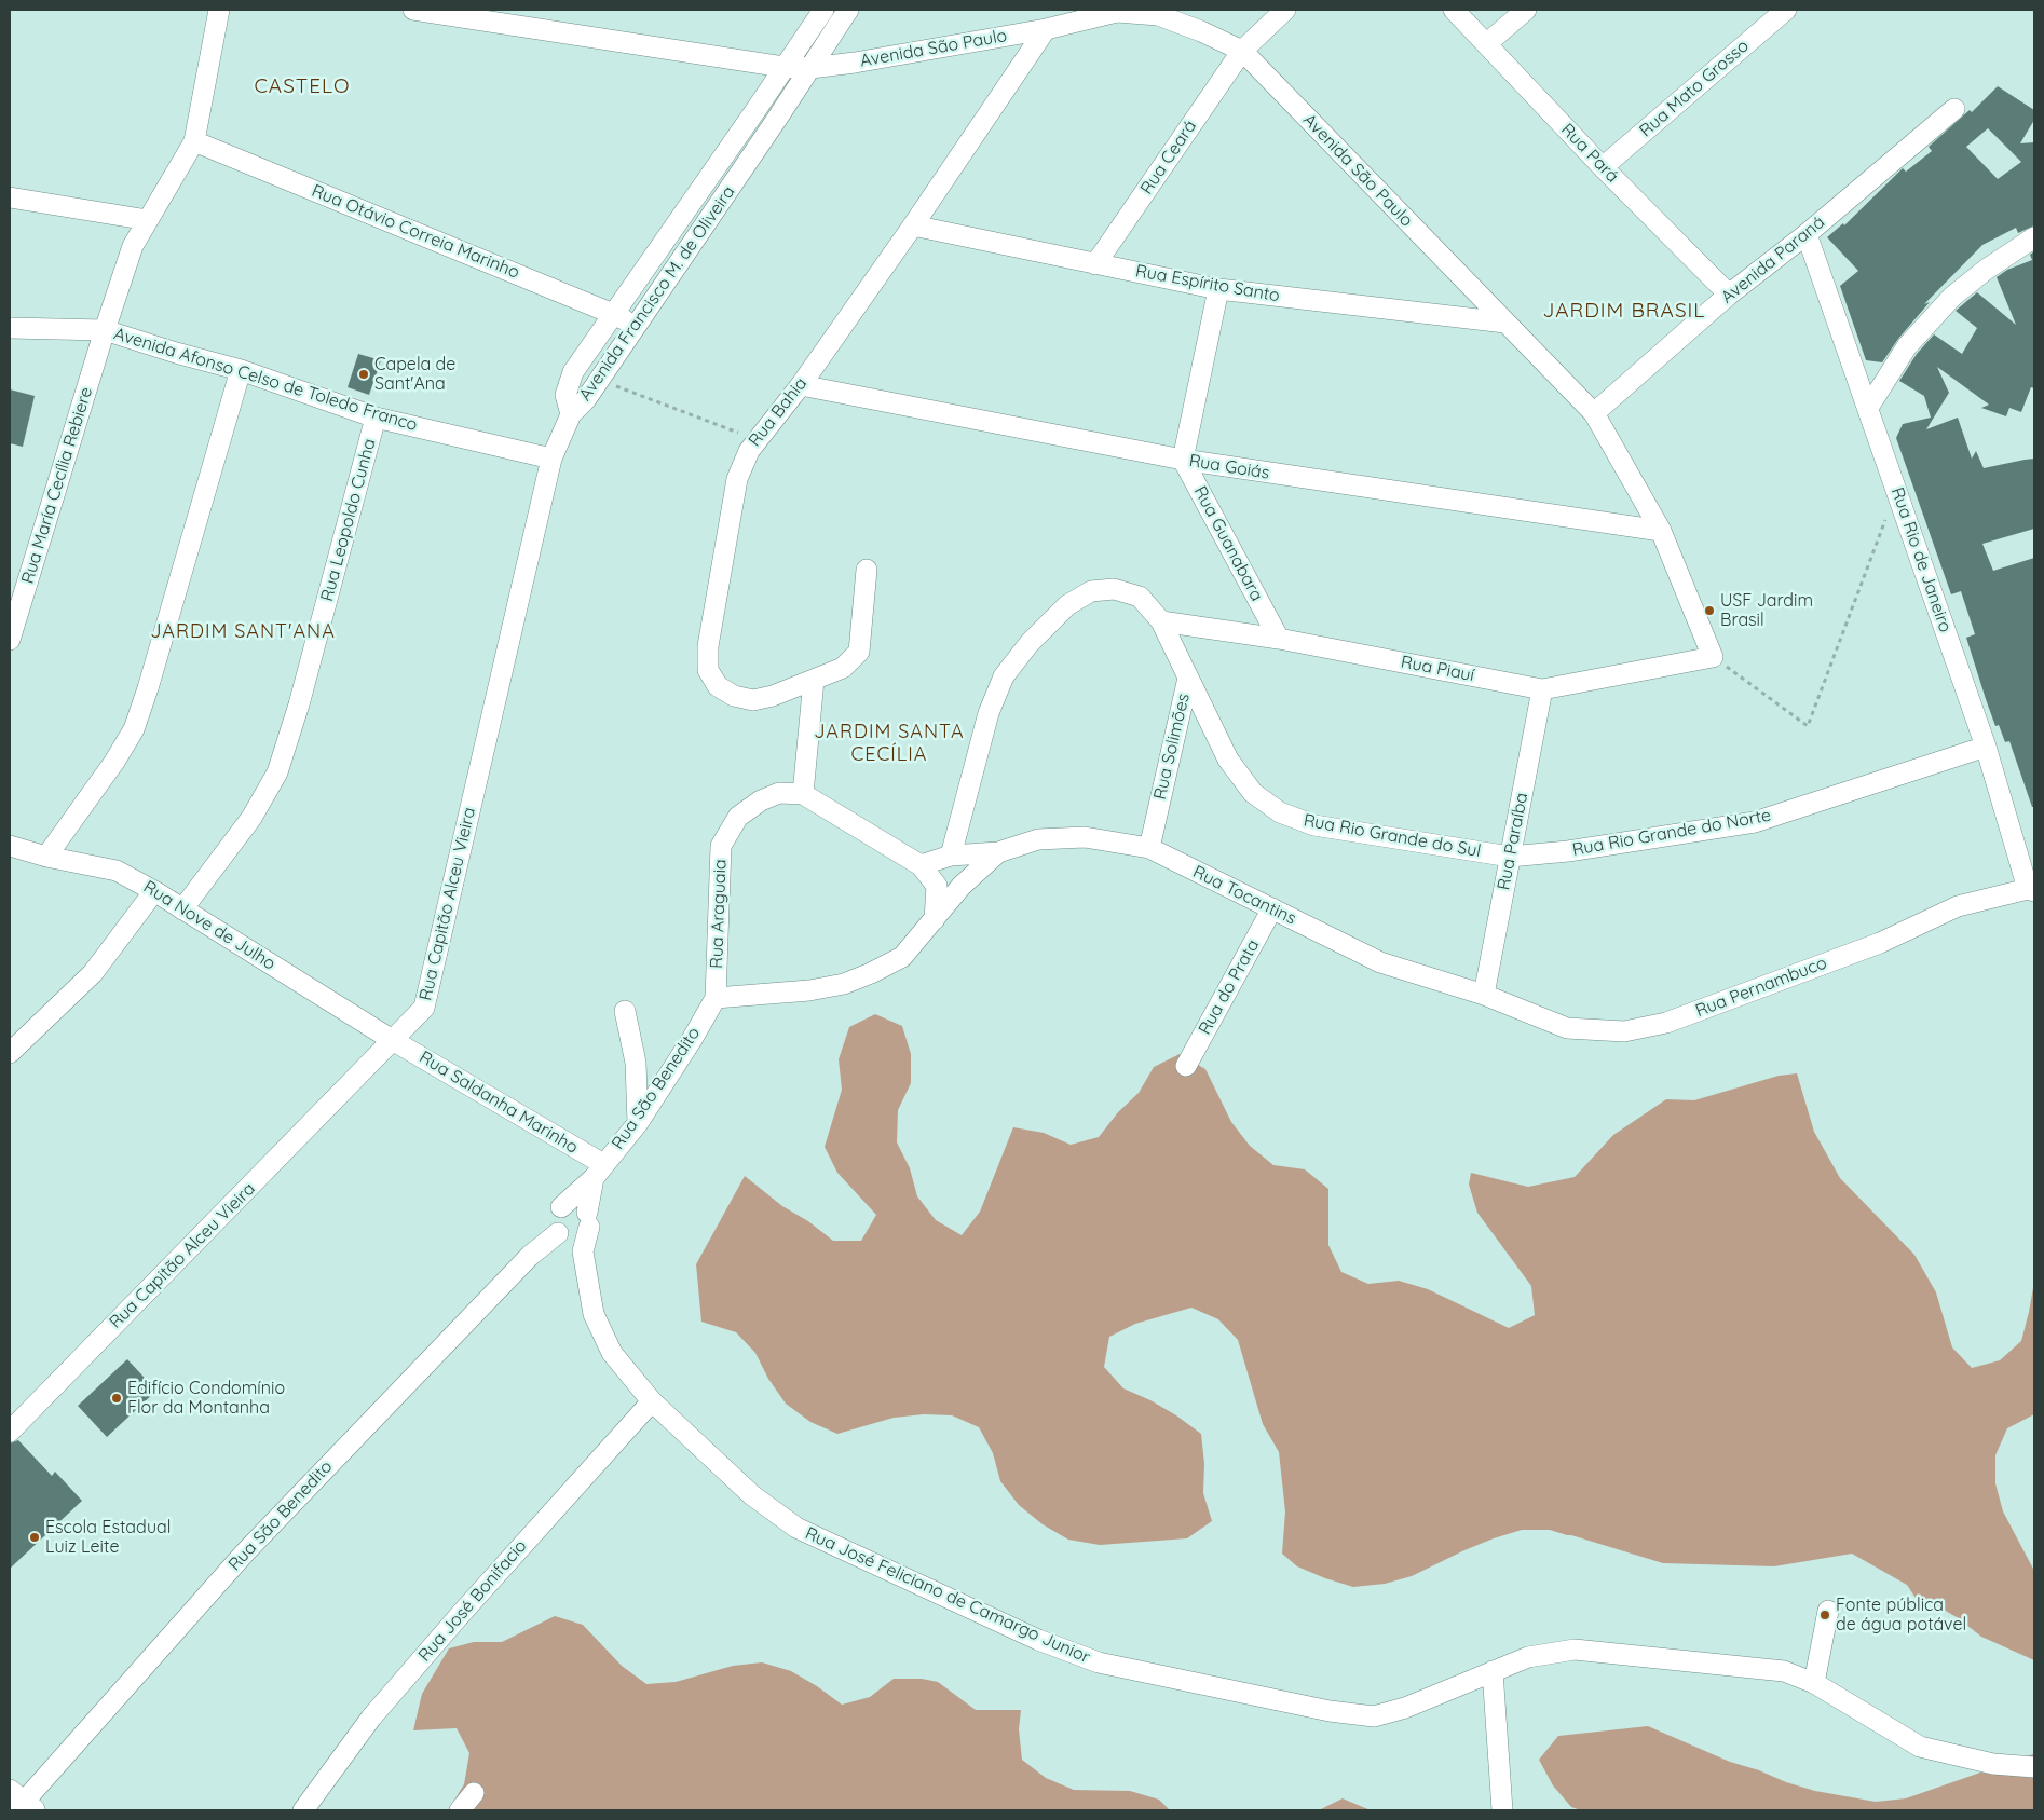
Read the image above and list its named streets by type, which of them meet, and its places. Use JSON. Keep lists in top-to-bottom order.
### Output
{
  "streets": {
    "street": [
      "Avenida São Paulo",
      "Rua Mato Grosso",
      "Rua Pará",
      "Rua Ceará",
      "Rua Otávio Correia Marinho",
      "Avenida Paraná",
      "Rua Espírito Santo",
      "Avenida Francisco M. de Oliveira",
      "Avenida Afonso Celso de Toledo Franco",
      "Rua Bahia",
      "Rua Goiás",
      "Rua María Cecília Rebiere",
      "Rua Leopoldo Cunha",
      "Rua Guanabara",
      "Rua Rio de Janeiro",
      "Rua Piauí",
      "Rua Solimões",
      "Rua Rio Grande do Norte",
      "Rua Rio Grande do Sul",
      "Rua Paraíba",
      "Rua Tocantins",
      "Rua Capitão Alceu Vieira",
      "Rua Araguaia",
      "Rua Nove de Julho",
      "Rua do Prata",
      "Rua Pernambuco",
      "Rua São Benedito",
      "Rua Saldanha Marinho",
      "Rua José Feliciano de Camargo Junior",
      "Rua José Bonifacio"
    ]
  },
  "crossings": [
    ["Avenida São Paulo", "Rua Ceará"],
    ["Avenida São Paulo", "Avenida Paraná"],
    ["Avenida São Paulo", "Rua Espírito Santo"],
    ["Avenida São Paulo", "Avenida Francisco M. de Oliveira"],
    ["Avenida São Paulo", "Rua Bahia"],
    ["Avenida São Paulo", "Rua Goiás"],
    ["Avenida São Paulo", "Rua Piauí"],
    ["Rua Mato Grosso", "Rua Pará"],
    ["Rua Pará", "Avenida Paraná"],
    ["Rua Ceará", "Rua Espírito Santo"],
    ["Rua Otávio Correia Marinho", "Avenida Francisco M. de Oliveira"],
    ["Rua Otávio Correia Marinho", "Rua María Cecília Rebiere"],
    ["Avenida Paraná", "Rua Rio de Janeiro"],
    ["Rua Espírito Santo", "Rua Bahia"],
    ["Avenida Francisco M. de Oliveira", "Rua Capitão Alceu Vieira"],
    ["Avenida Afonso Celso de Toledo Franco", "Rua María Cecília Rebiere"],
    ["Avenida Afonso Celso de Toledo Franco", "Rua Leopoldo Cunha"],
    ["Avenida Afonso Celso de Toledo Franco", "Rua Capitão Alceu Vieira"],
    ["Rua Bahia", "Rua Goiás"],
    ["Rua Goiás", "Rua Guanabara"],
    ["Rua Leopoldo Cunha", "Rua Nove de Julho"],
    ["Rua Guanabara", "Rua Piauí"],
    ["Rua Rio de Janeiro", "Rua Rio Grande do Norte"],
    ["Rua Rio de Janeiro", "Rua Pernambuco"],
    ["Rua Piauí", "Rua Solimões"],
    ["Rua Piauí", "Rua Paraíba"],
    ["Rua Solimões", "Rua Rio Grande do Sul"],
    ["Rua Solimões", "Rua Tocantins"],
    ["Rua Rio Grande do Norte", "Rua Rio Grande do Sul"],
    ["Rua Rio Grande do Norte", "Rua Paraíba"],
    ["Rua Rio Grande do Sul", "Rua Paraíba"],
    ["Rua Paraíba", "Rua Tocantins"],
    ["Rua Paraíba", "Rua Pernambuco"],
    ["Rua Tocantins", "Rua Araguaia"],
    ["Rua Tocantins", "Rua do Prata"],
    ["Rua Tocantins", "Rua Pernambuco"],
    ["Rua Tocantins", "Rua São Benedito"],
    ["Rua Capitão Alceu Vieira", "Rua Nove de Julho"],
    ["Rua Capitão Alceu Vieira", "Rua Saldanha Marinho"],
    ["Rua Araguaia", "Rua São Benedito"],
    ["Rua Nove de Julho", "Rua Saldanha Marinho"],
    ["Rua São Benedito", "Rua Saldanha Marinho"],
    ["Rua São Benedito", "Rua José Feliciano de Camargo Junior"],
    ["Rua José Feliciano de Camargo Junior", "Rua José Bonifacio"]
  ],
  "districts": [
    "CASTELO",
    "JARDIM BRASIL",
    "JARDIM SANT'ANA",
    "JARDIM SANTA CECÍLIA"
  ],
  "places": [
    "Capela de Sant'Ana",
    "USF Jardim Brasil",
    "Edifício Condomínio Flor da Montanha",
    "Escola Estadual Luiz Leite",
    "Fonte pública de água potável"
  ]
}
